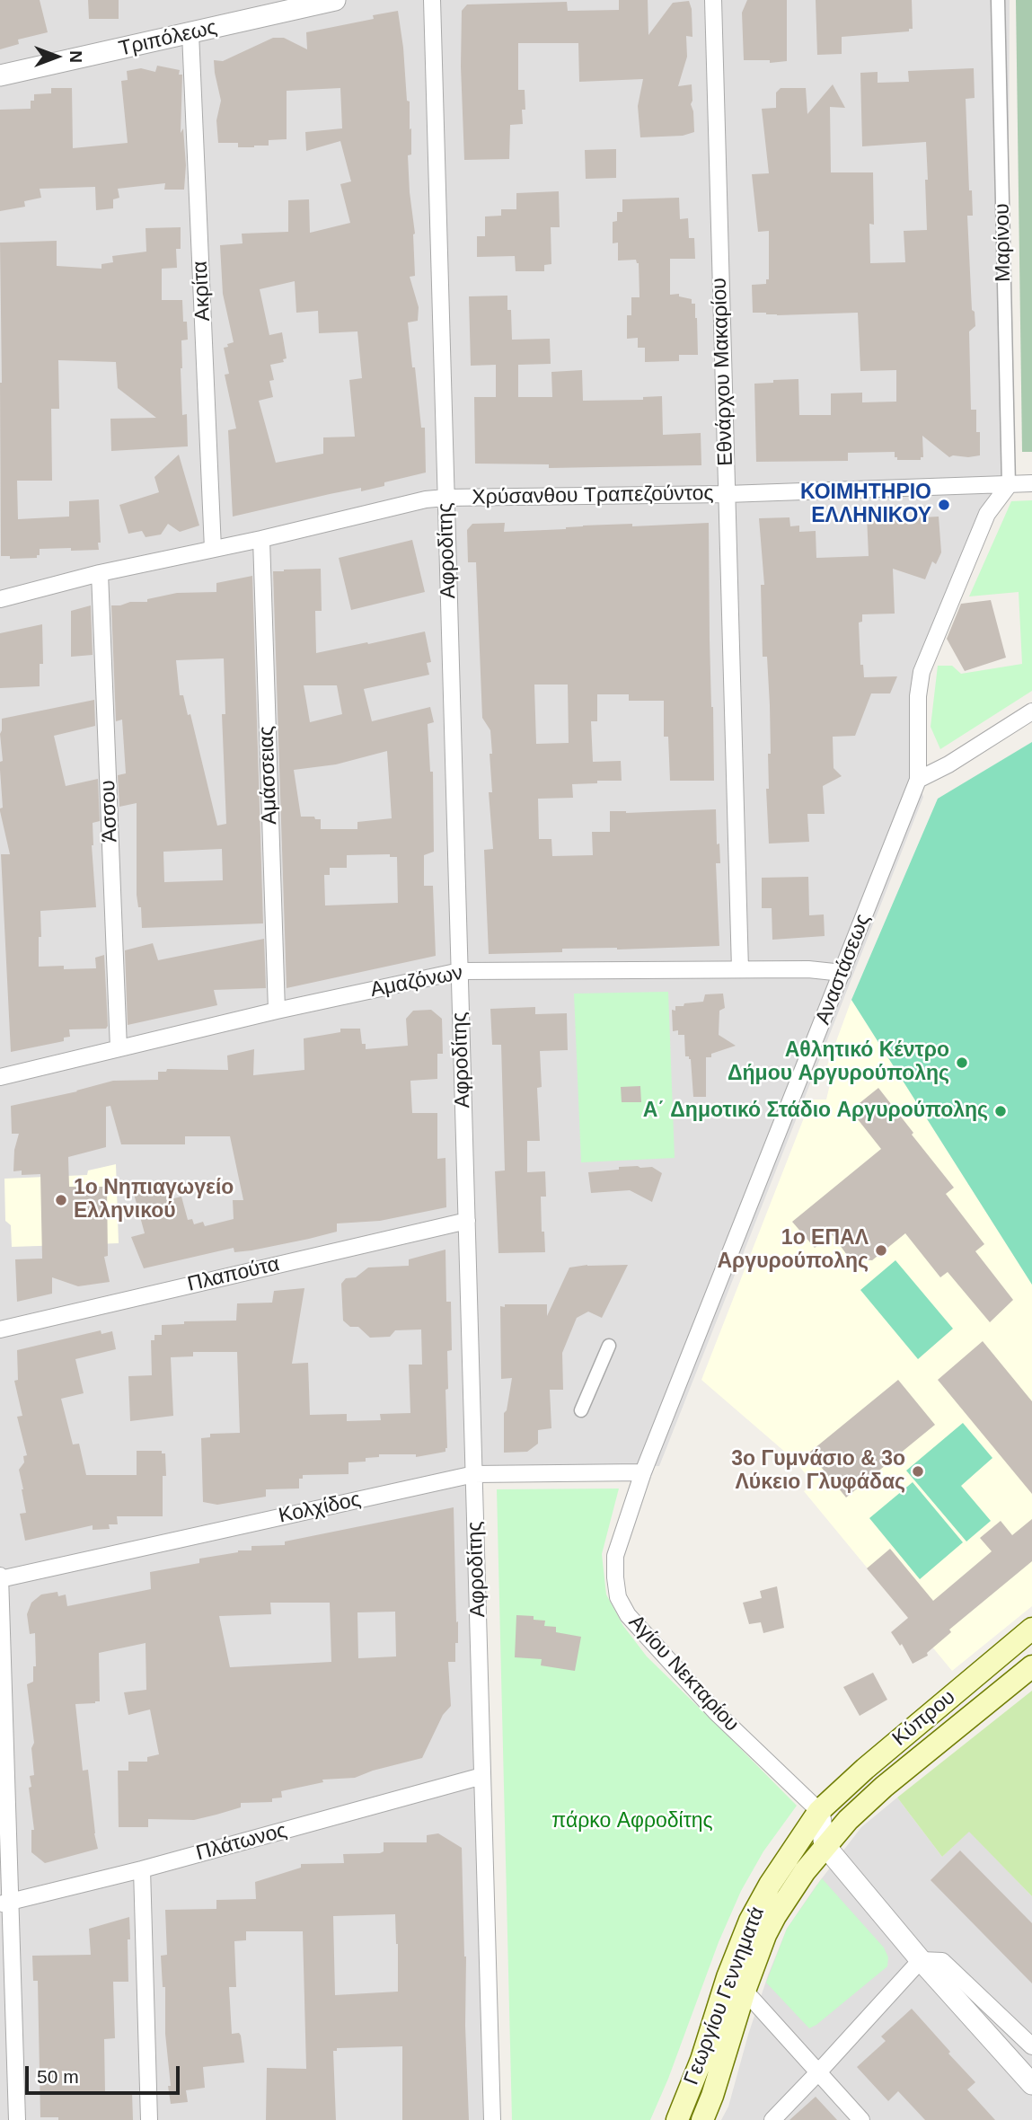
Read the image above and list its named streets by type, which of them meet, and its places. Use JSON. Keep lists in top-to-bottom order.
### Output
{
  "streets": {
    "main road": ["Κύπρου", "Γεωργίου Γεννηματά"],
    "street": [
      "Τριπόλεως",
      "Μαρίνου",
      "Ακρίτα",
      "Εθνάρχου Μακαρίου",
      "Χρύσανθου Τραπεζούντος",
      "Αφροδίτης",
      "Αμάσσειας",
      "Άσσου",
      "Αναστάσεως",
      "Αμαζόνων",
      "Πλαπούτα",
      "Κολχίδος",
      "Αγίου Νεκταρίου",
      "Πλάτωνος"
    ]
  },
  "crossings": [
    ["Τριπόλεως", "Ακρίτα"],
    ["Μαρίνου", "Χρύσανθου Τραπεζούντος"],
    ["Μαρίνου", "Αναστάσεως"],
    ["Ακρίτα", "Χρύσανθου Τραπεζούντος"],
    ["Εθνάρχου Μακαρίου", "Χρύσανθου Τραπεζούντος"],
    ["Εθνάρχου Μακαρίου", "Αμαζόνων"],
    ["Χρύσανθου Τραπεζούντος", "Αφροδίτης"],
    ["Χρύσανθου Τραπεζούντος", "Αμάσσειας"],
    ["Χρύσανθου Τραπεζούντος", "Άσσου"],
    ["Χρύσανθου Τραπεζούντος", "Αναστάσεως"],
    ["Αφροδίτης", "Αμαζόνων"],
    ["Αφροδίτης", "Πλαπούτα"],
    ["Αφροδίτης", "Κολχίδος"],
    ["Αφροδίτης", "Πλάτωνος"],
    ["Αμάσσειας", "Αμαζόνων"],
    ["Άσσου", "Αμαζόνων"],
    ["Αναστάσεως", "Αμαζόνων"],
    ["Αναστάσεως", "Κολχίδος"],
    ["Αναστάσεως", "Αγίου Νεκταρίου"],
    ["Κολχίδος", "Αγίου Νεκταρίου"],
    ["Αγίου Νεκταρίου", "Κύπρου"],
    ["Αγίου Νεκταρίου", "Γεωργίου Γεννηματά"],
    ["Κύπρου", "Γεωργίου Γεννηματά"]
  ],
  "parks": ["πάρκο Αφροδίτης"],
  "places": [
    "ΚΟΙΜΗΤΗΡΙΟ ΕΛΛΗΝΙΚΟΥ",
    "Αθλητικό Κέντρο Δήμου Αργυρούπολης",
    "Α΄ Δημοτικό Στάδιο Αργυρούπολης",
    "1ο Νηπιαγωγείο Ελληνικού",
    "1o ΕΠΑΛ Αργυρούπολης",
    "3ο Γυμνάσιο & 3ο Λύκειο Γλυφάδας"
  ],
  "scale_bar": "50 m",
  "north": "right"
}
